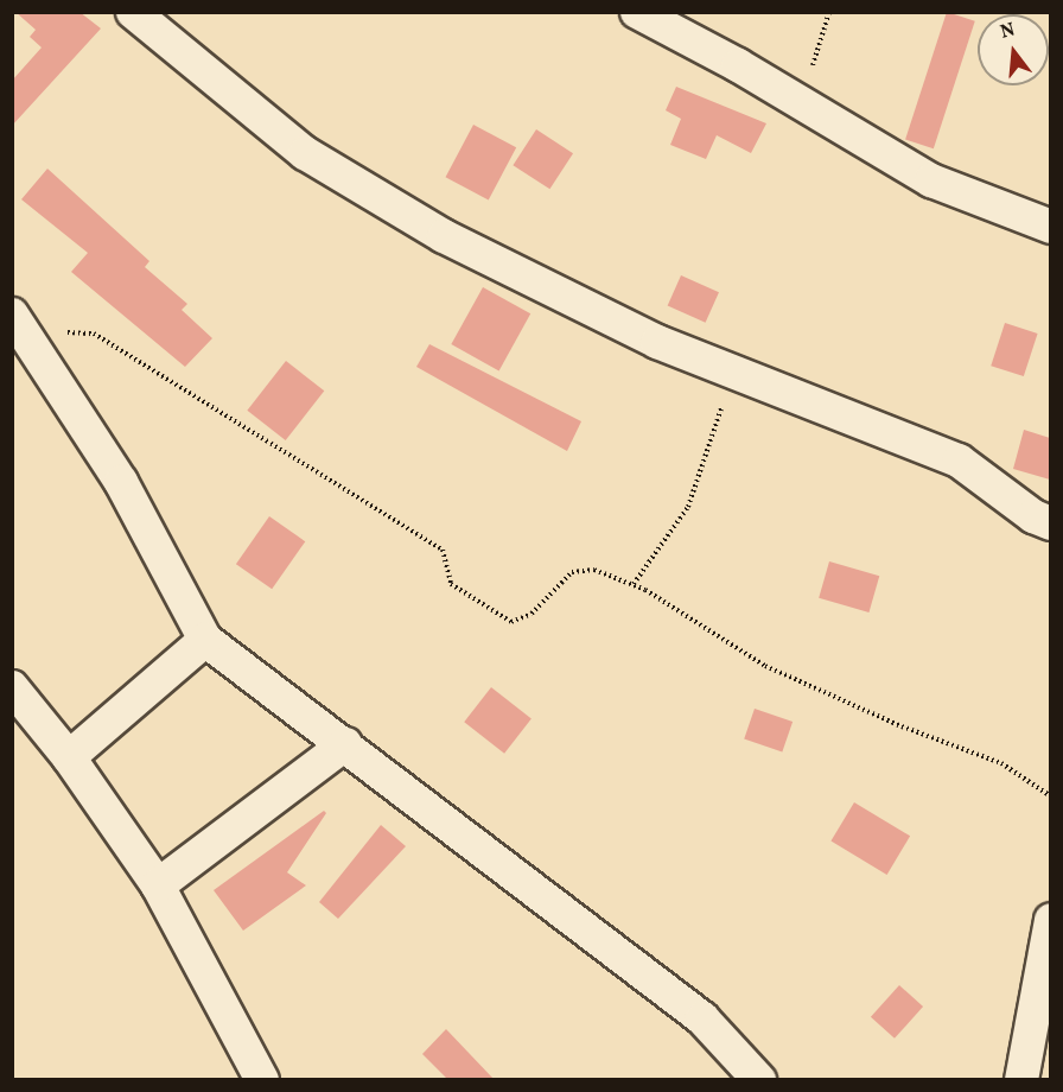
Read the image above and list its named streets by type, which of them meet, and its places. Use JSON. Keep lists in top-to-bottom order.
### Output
{
  "north": "top"
}
